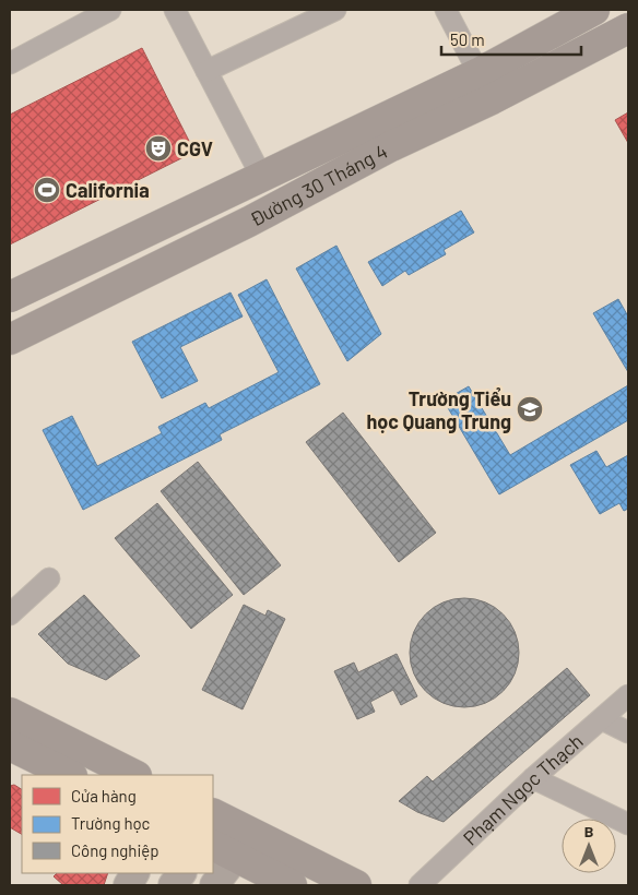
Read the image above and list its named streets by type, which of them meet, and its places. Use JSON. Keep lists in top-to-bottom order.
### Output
{
  "streets": {
    "main road": ["Đường 30 Tháng 4"],
    "street": ["Phạm Ngọc Thạch"]
  },
  "places": {
    "theatre": ["CGV"],
    "sports": ["California"],
    "school or university": ["Trường Tiểu học Quang Trung"]
  },
  "legend": ["Cửa hàng", "Trường học", "Công nghiệp"],
  "scale_bar": "50 m",
  "north": "top"
}
